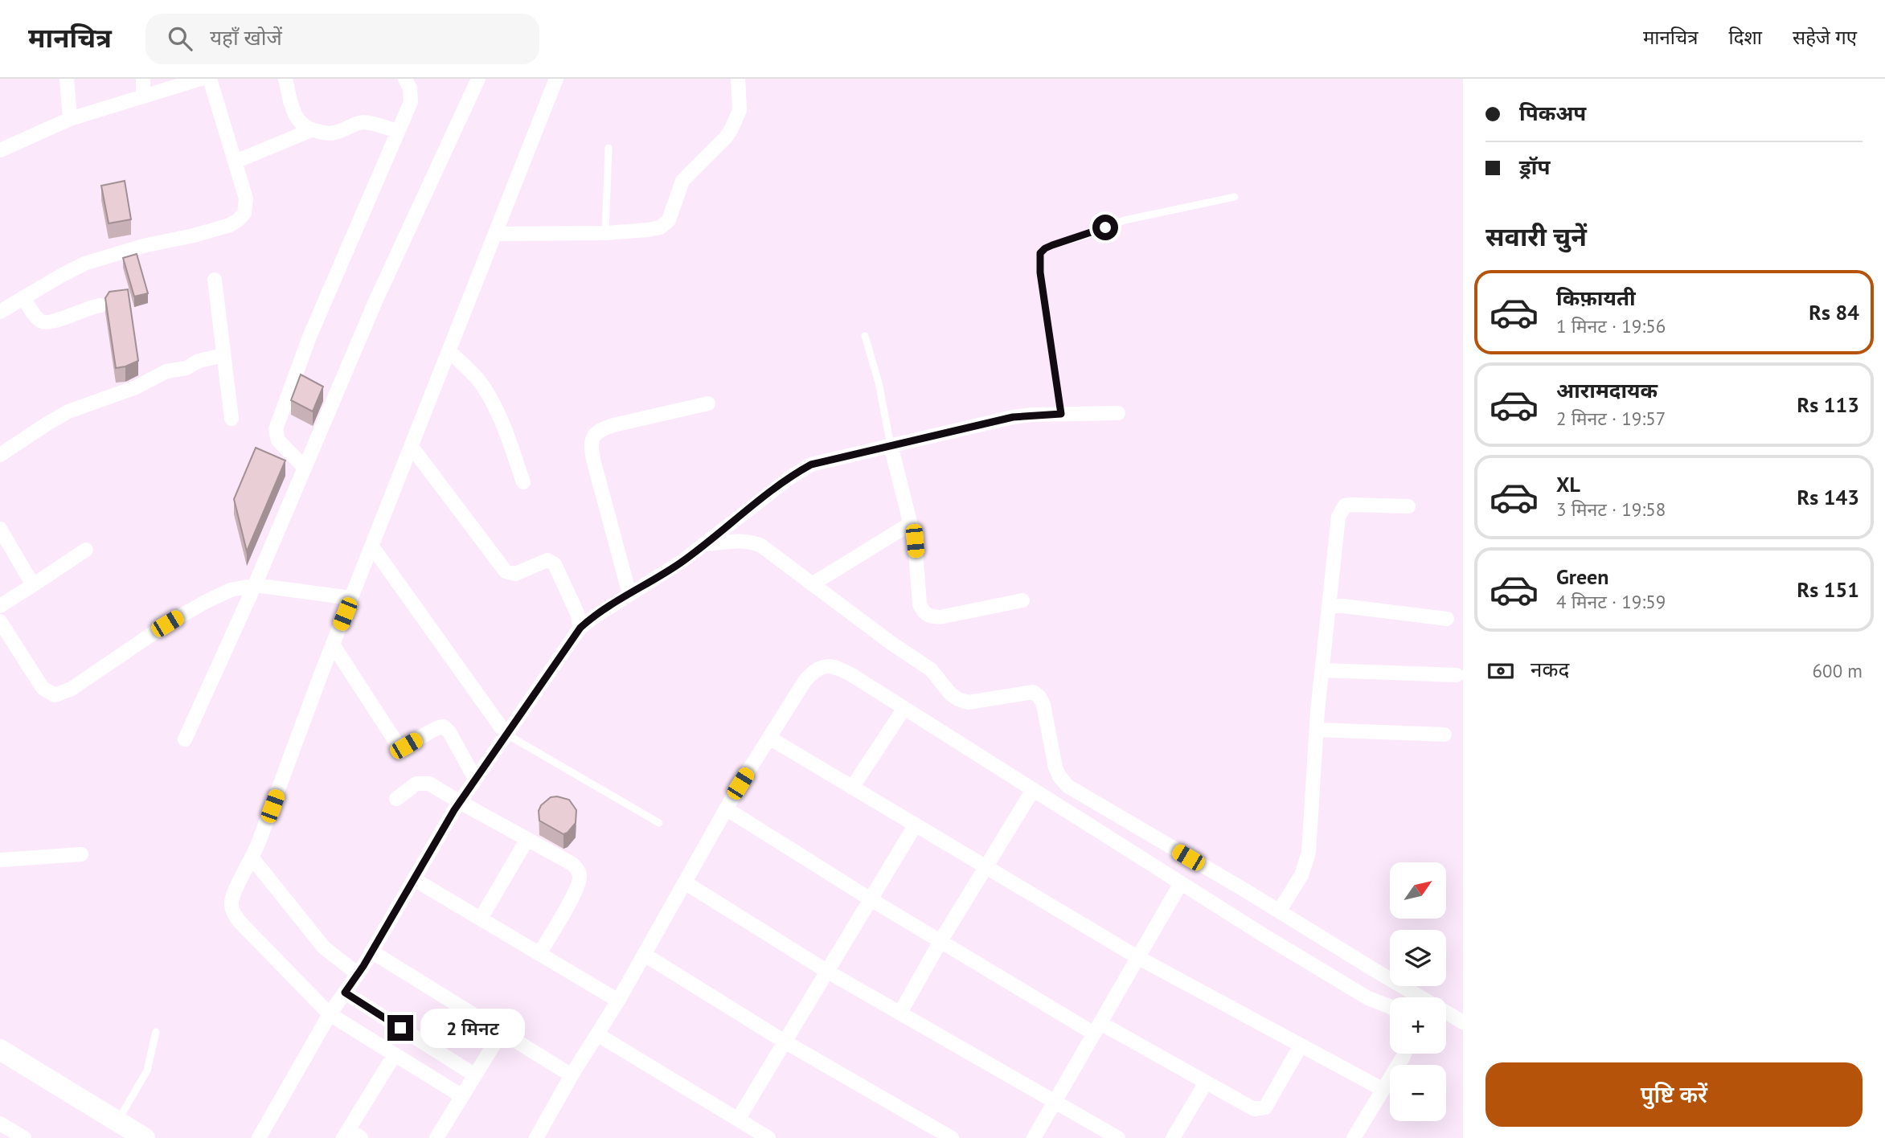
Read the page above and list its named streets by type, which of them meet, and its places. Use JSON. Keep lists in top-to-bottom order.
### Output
{
  "north": "top right",
  "page": {
    "header": "मानचित्र",
    "search": "यहाँ खोजें",
    "nav": ["मानचित्र", "दिशा", "सहेजे गए"],
    "banner": ["पिकअप", "ड्रॉप"],
    "heading": "सवारी चुनें",
    "list": [
      {
        "name": "किफ़ायती",
        "note": "1 मिनट · 19:56",
        "value": "Rs 84"
      },
      {
        "name": "आरामदायक",
        "note": "2 मिनट · 19:57",
        "value": "Rs 113"
      },
      {
        "name": "XL",
        "note": "3 मिनट · 19:58",
        "value": "Rs 143"
      },
      {
        "name": "Green",
        "note": "4 मिनट · 19:59",
        "value": "Rs 151"
      }
    ],
    "pay": ["नकद", "600 m"],
    "map_buttons": ["+", "−"],
    "bubble": "2 मिनट",
    "buttons": "पुष्टि करें"
  }
}
